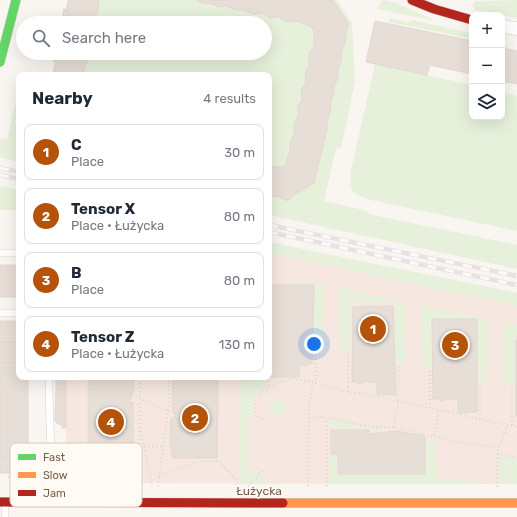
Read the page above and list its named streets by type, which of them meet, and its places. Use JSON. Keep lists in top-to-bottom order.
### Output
{
  "streets": {
    "street": ["Łużycka"]
  },
  "legend": ["Fast", "Slow", "Jam"],
  "page": {
    "map_buttons": ["+", "−"],
    "search": "Search here",
    "heading": ["Nearby", "4 results"],
    "list": [
      {
        "mark": "1",
        "name": "C",
        "note": "Place",
        "value": "30 m"
      },
      {
        "mark": "2",
        "name": "Tensor X",
        "note": "Place · Łużycka",
        "value": "80 m"
      },
      {
        "mark": "3",
        "name": "B",
        "note": "Place",
        "value": "80 m"
      },
      {
        "mark": "4",
        "name": "Tensor Z",
        "note": "Place · Łużycka",
        "value": "130 m"
      }
    ],
    "pins": [
      "1",
      "3",
      "2",
      "4"
    ]
  }
}
